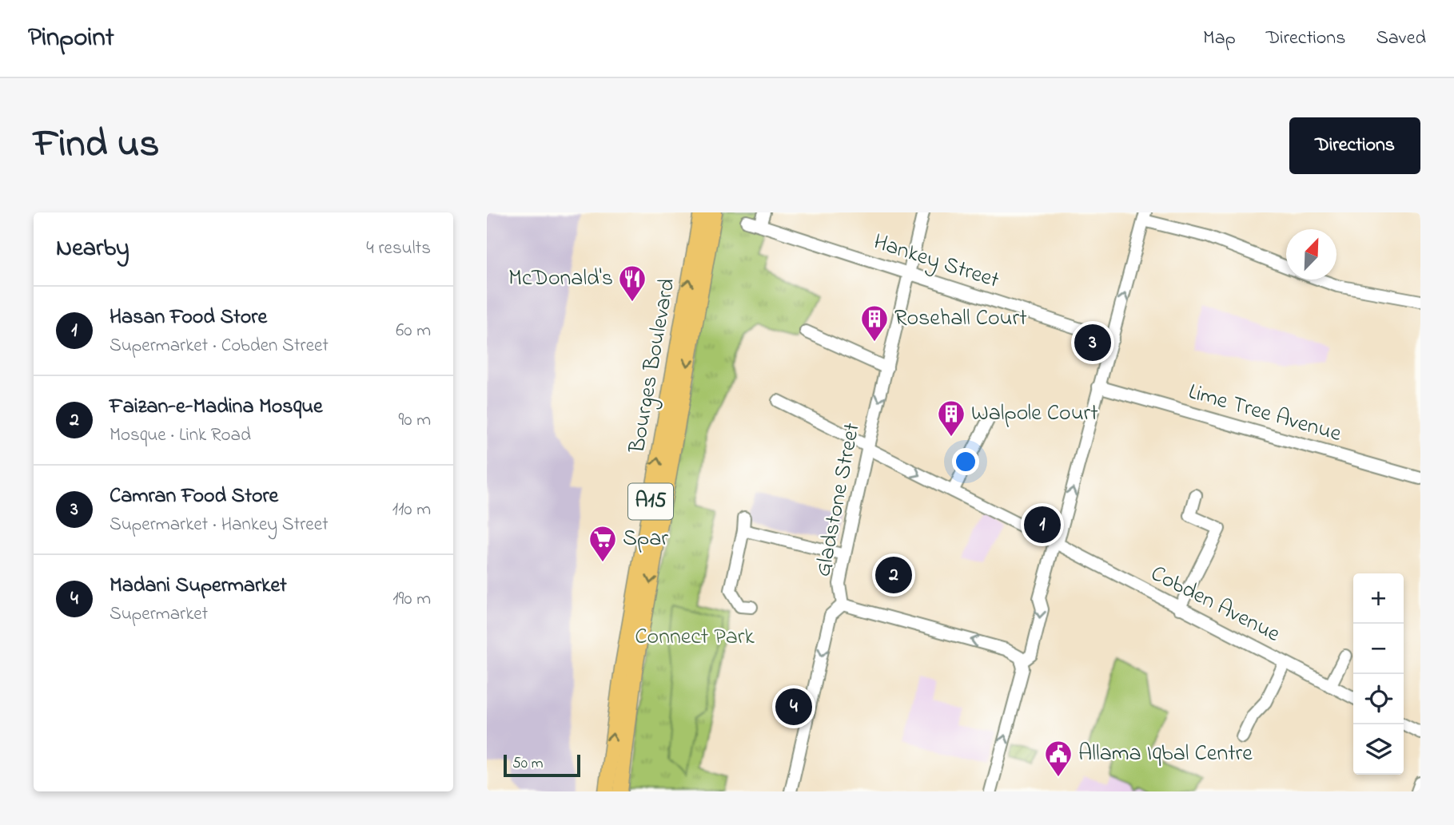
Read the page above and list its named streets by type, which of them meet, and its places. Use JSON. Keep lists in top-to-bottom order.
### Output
{
  "streets": {
    "main road": ["Bourges Boulevard", "A15"],
    "street": [
      "Hankey Street",
      "Lime Tree Avenue",
      "Gladstone Street",
      "Cobden Avenue"
    ]
  },
  "crossings": [
    ["Hankey Street", "Gladstone Street"],
    ["Gladstone Street", "Cobden Avenue"]
  ],
  "one_way": ["Gladstone Street"],
  "parks": ["Connect Park"],
  "places": {
    "restaurant": ["McDonald's"],
    "building": ["Rosehall Court", "Walpole Court"],
    "supermarket": ["Spar"],
    "public building": ["Allama Iqbal Centre"]
  },
  "scale_bar": "50 m",
  "north": "top right",
  "page": {
    "header": "Pinpoint",
    "nav": ["Map", "Directions", "Saved"],
    "title": "Find us",
    "buttons": "Directions",
    "heading": ["Nearby", "4 results"],
    "list": [
      {
        "mark": "1",
        "name": "Hasan Food Store",
        "note": "Supermarket · Cobden Street",
        "value": "60 m"
      },
      {
        "mark": "2",
        "name": "Faizan-e-Madina Mosque",
        "note": "Mosque · Link Road",
        "value": "90 m"
      },
      {
        "mark": "3",
        "name": "Camran Food Store",
        "note": "Supermarket · Hankey Street",
        "value": "110 m"
      },
      {
        "mark": "4",
        "name": "Madani Supermarket",
        "note": "Supermarket",
        "value": "190 m"
      }
    ],
    "pins": [
      "3",
      "1",
      "2",
      "4"
    ],
    "map_buttons": ["+", "−"],
    "scale": "50 m"
  }
}
